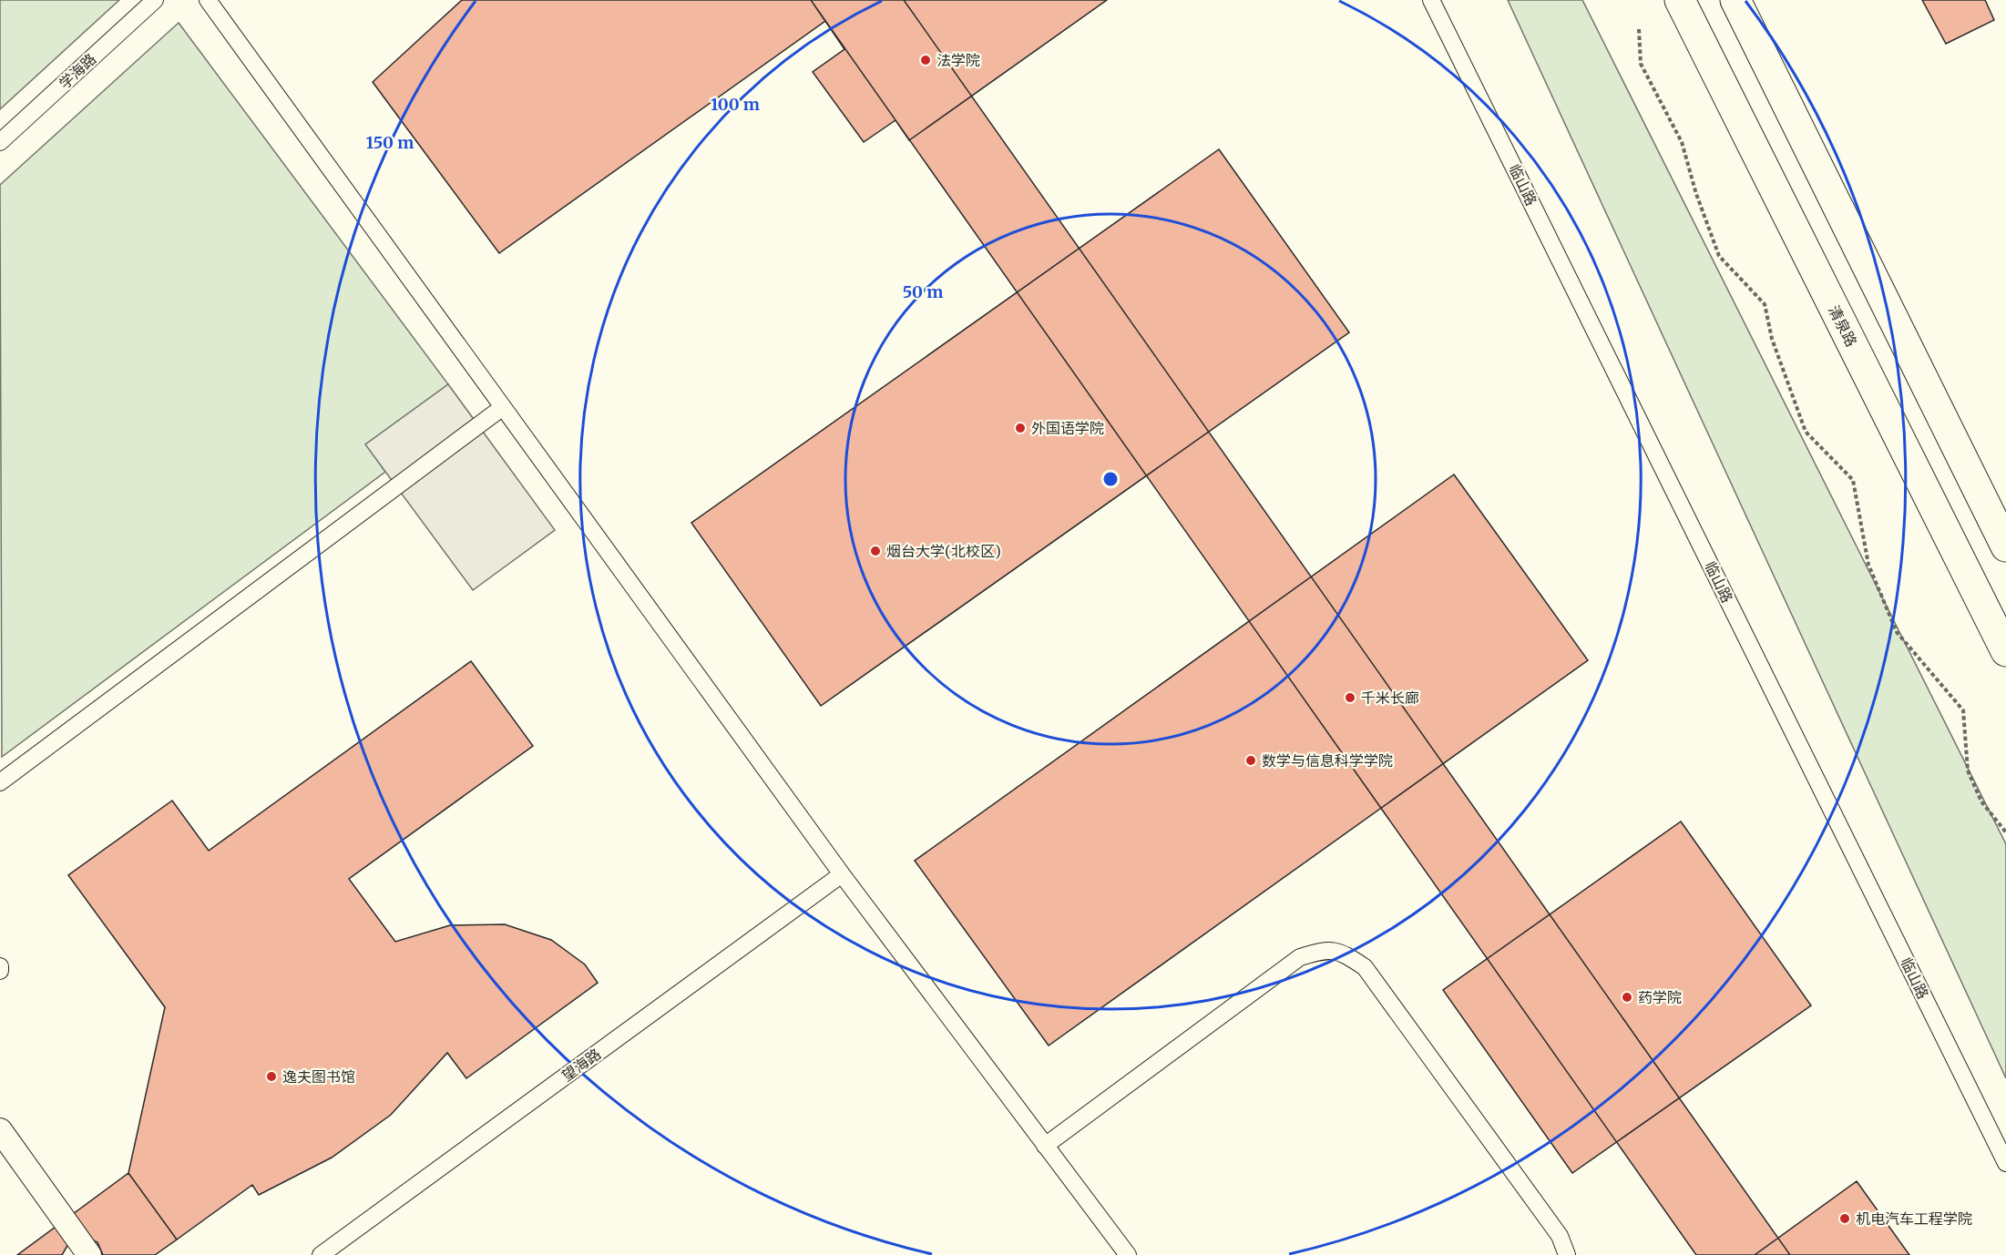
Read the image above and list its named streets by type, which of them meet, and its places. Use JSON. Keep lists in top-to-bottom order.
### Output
{
  "streets": {
    "main road": ["清泉路"],
    "lane": ["学海路", "临山路", "望海路"]
  },
  "places": [
    "法学院",
    "外国语学院",
    "烟台大学(北校区)",
    "千米长廊",
    "数学与信息科学学院",
    "药学院",
    "逸夫图书馆",
    "机电汽车工程学院"
  ],
  "rings": ["100 m", "150 m", "50 m"]
}
